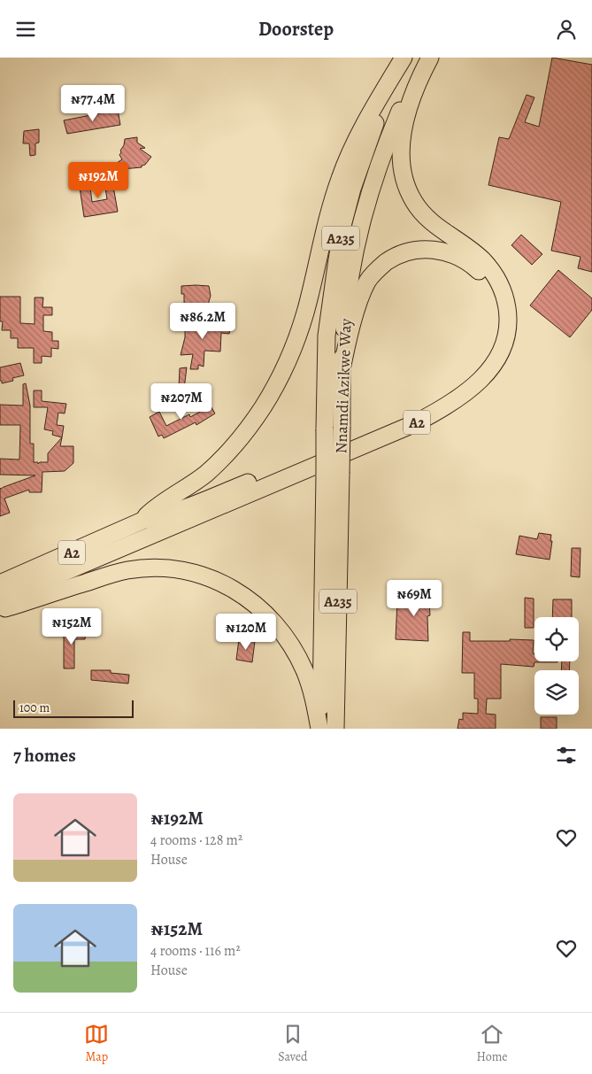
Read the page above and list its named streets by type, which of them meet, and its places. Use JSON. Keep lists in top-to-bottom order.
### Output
{
  "streets": {
    "highway": ["A235", "Nnamdi Azikwe Way", "A2"]
  },
  "crossings": [
    ["Nnamdi Azikwe Way", "A2"]
  ],
  "scale_bar": "100 m",
  "page": {
    "header": "Doorstep",
    "price": [
      "₦77.4M",
      "₦192M",
      "₦86.2M",
      "₦207M",
      "₦69M",
      "₦152M",
      "₦120M"
    ],
    "scale": "100 m",
    "heading": "7 homes",
    "list": [
      {
        "name": "₦192M",
        "note": "4 rooms · 128 m² · House"
      },
      {
        "name": "₦152M",
        "note": "4 rooms · 116 m² · House"
      }
    ],
    "tabs": ["Map", "Saved", "Home"]
  }
}
